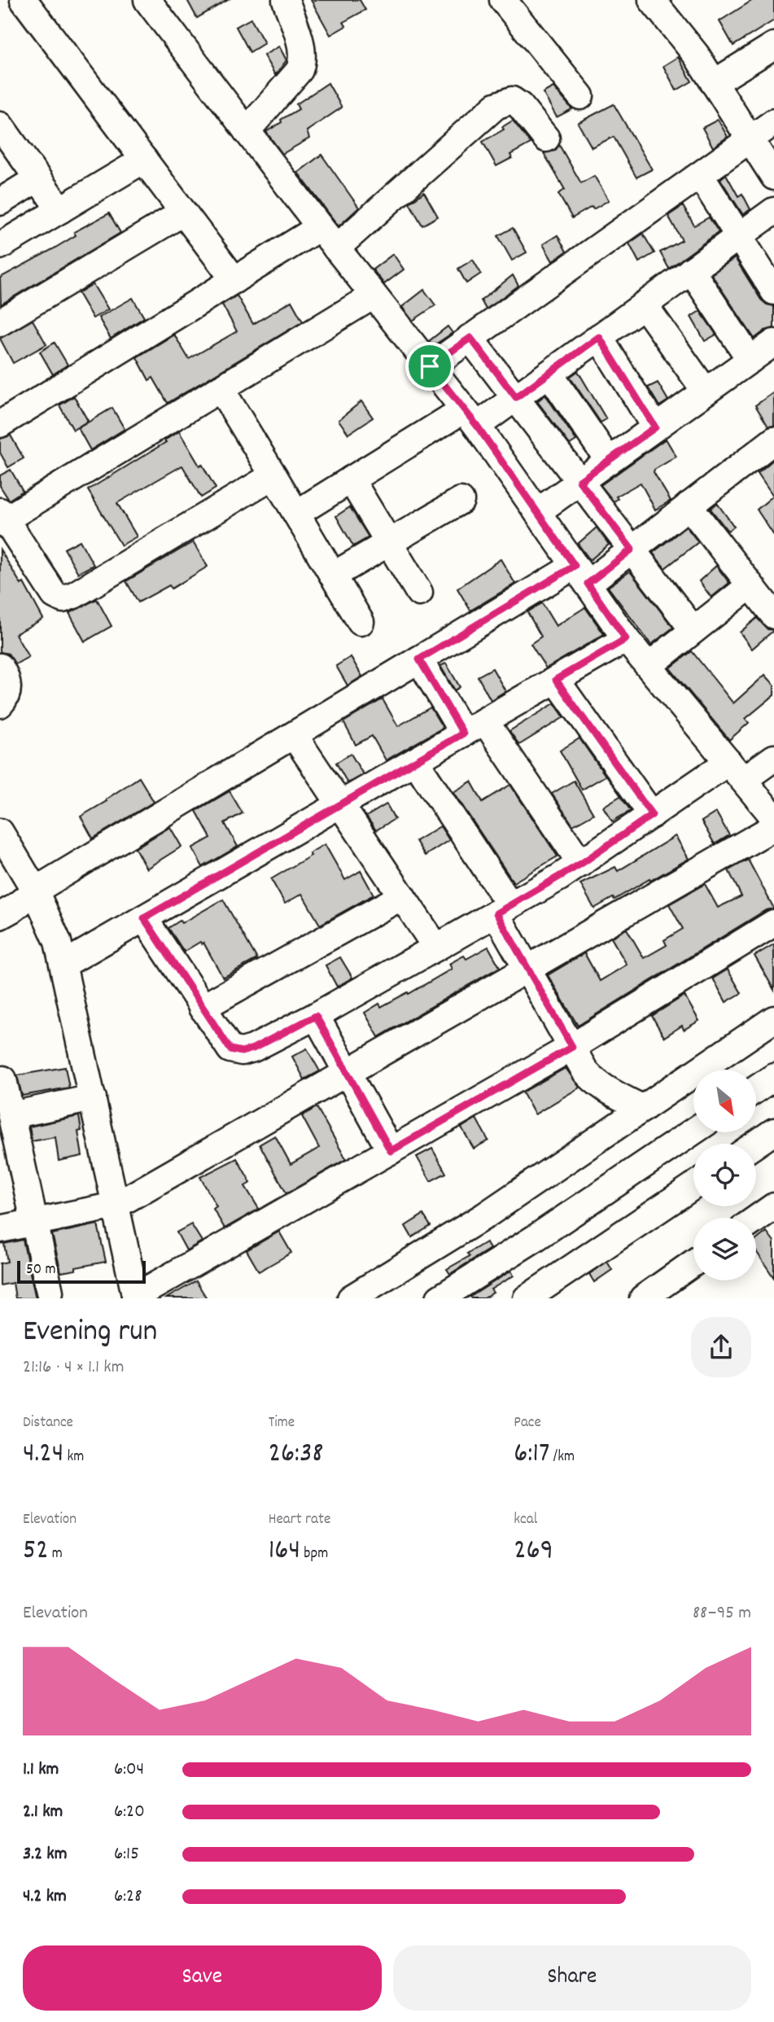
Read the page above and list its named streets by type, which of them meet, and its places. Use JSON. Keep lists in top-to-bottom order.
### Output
{
  "scale_bar": "50 m",
  "north": "bottom right",
  "page": {
    "scale": "50 m",
    "heading": ["Evening run", "21:16 · 4 × 1.1 km"],
    "stats": [
      ["Distance", "4.24 km"],
      ["Time", "26:38"],
      ["Pace", "6:17 /km"],
      ["Elevation", "52 m"],
      ["Heart rate", "164 bpm"],
      ["kcal", "269"]
    ],
    "chart": ["Elevation", "88–95 m"],
    "list": [
      {
        "name": "1.1 km",
        "note": "6:04"
      },
      {
        "name": "2.1 km",
        "note": "6:20"
      },
      {
        "name": "3.2 km",
        "note": "6:15"
      },
      {
        "name": "4.2 km",
        "note": "6:28"
      }
    ],
    "buttons": ["Save", "Share"]
  }
}
